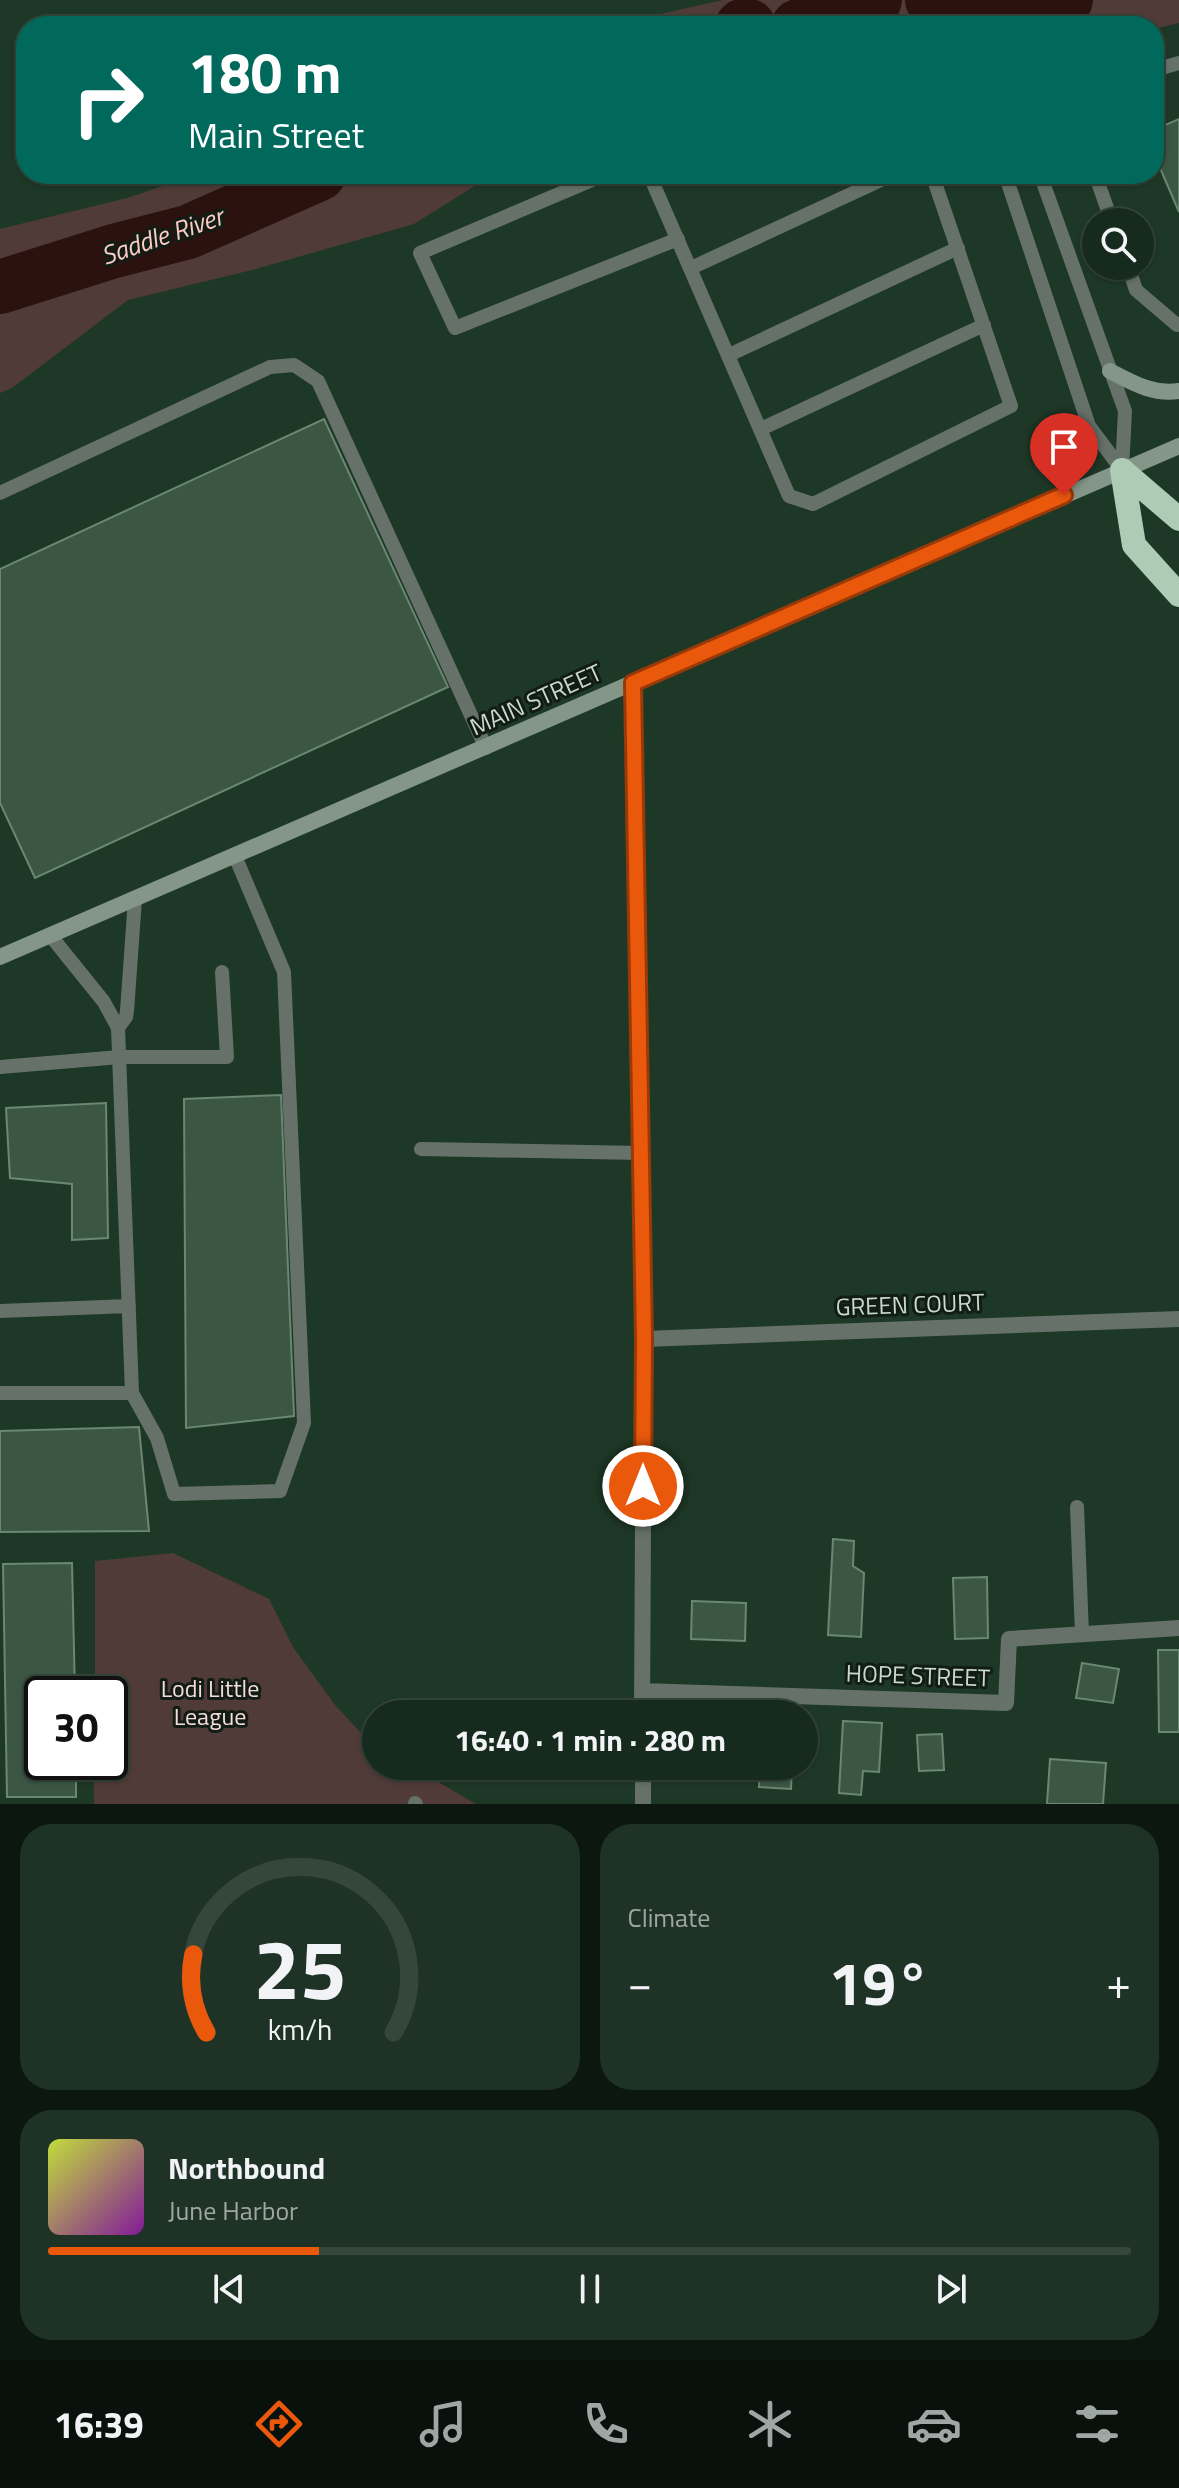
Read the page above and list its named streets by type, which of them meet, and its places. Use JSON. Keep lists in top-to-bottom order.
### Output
{
  "streets": {
    "main road": ["MAIN STREET"],
    "street": ["GREEN COURT", "HOPE STREET"]
  },
  "water": ["Saddle River"],
  "parks": ["Lodi Little League"],
  "page": {
    "turn": ["180 m", "Main Street"],
    "limit": "30",
    "trip": "16:40 · 1 min · 280 m",
    "tile": "Climate",
    "heat": ["−", "19°", "+"],
    "song": ["Northbound", "June Harbor"],
    "tabs": "16:39",
    "gauge": ["25", "km/h"]
  }
}
